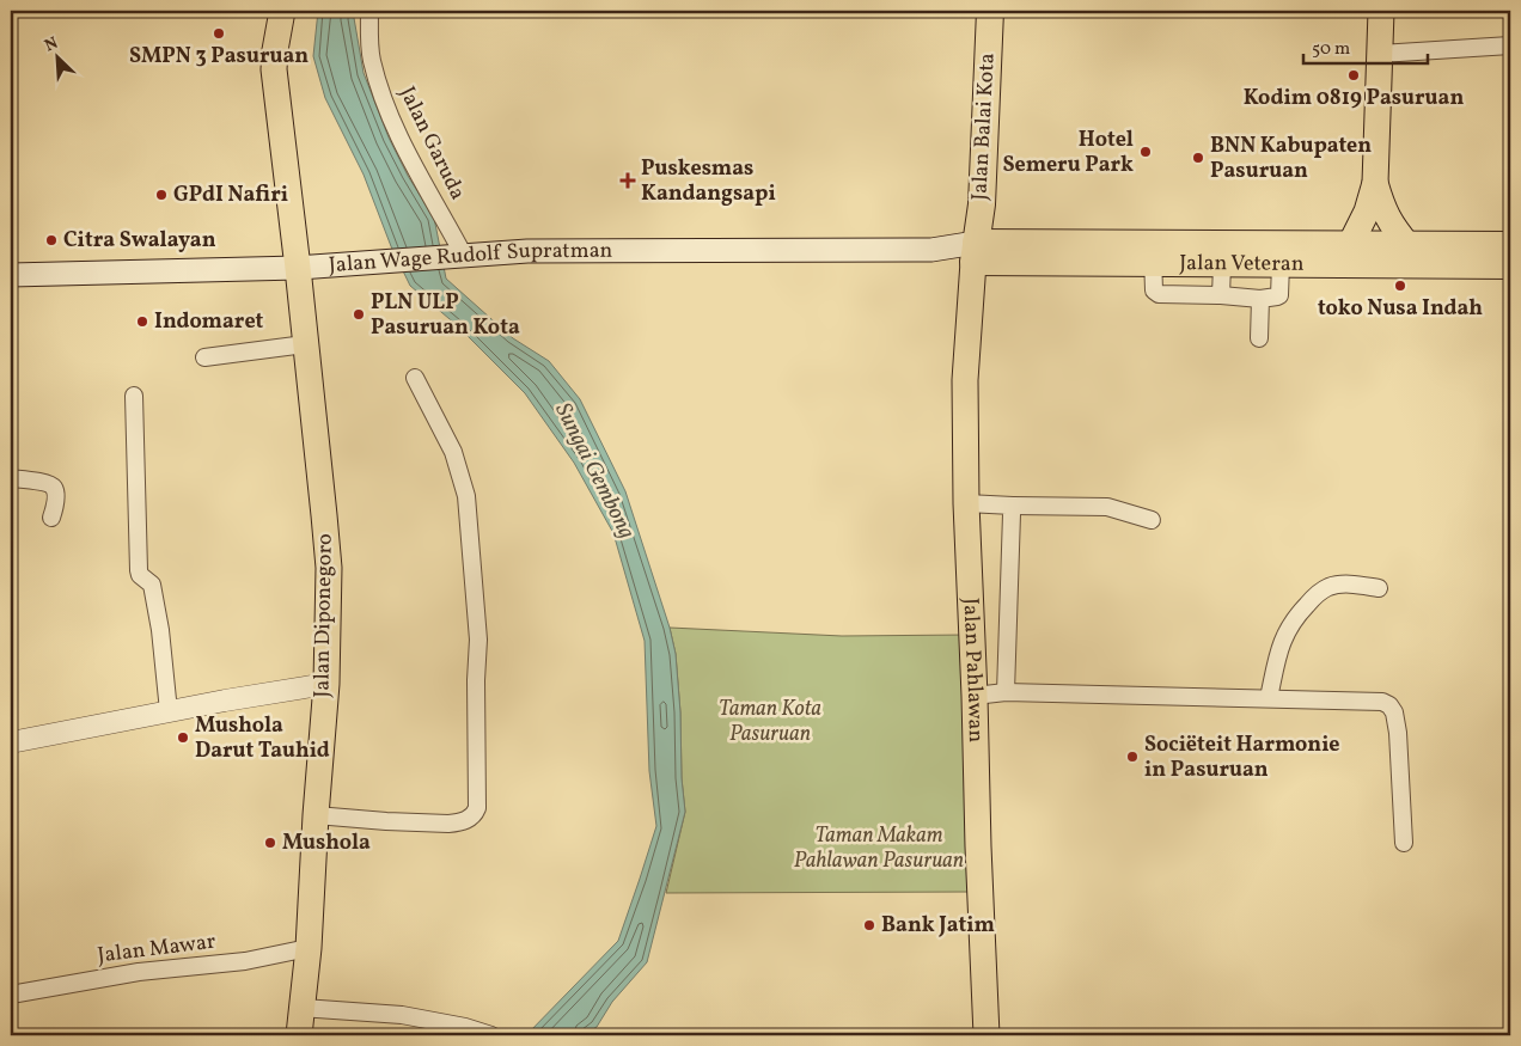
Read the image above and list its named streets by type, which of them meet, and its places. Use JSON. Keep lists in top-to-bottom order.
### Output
{
  "streets": {
    "highway": ["Jalan Balai Kota", "Jalan Veteran"],
    "main road": ["Jalan Wage Rudolf Supratman", "Jalan Diponegoro", "Jalan Pahlawan"],
    "street": ["Jalan Garuda", "Jalan Mawar"]
  },
  "crossings": [
    ["Jalan Balai Kota", "Jalan Wage Rudolf Supratman"],
    ["Jalan Balai Kota", "Jalan Veteran"],
    ["Jalan Balai Kota", "Jalan Pahlawan"],
    ["Jalan Garuda", "Jalan Wage Rudolf Supratman"],
    ["Jalan Wage Rudolf Supratman", "Jalan Veteran"],
    ["Jalan Wage Rudolf Supratman", "Jalan Diponegoro"],
    ["Jalan Wage Rudolf Supratman", "Jalan Pahlawan"],
    ["Jalan Veteran", "Jalan Pahlawan"],
    ["Jalan Diponegoro", "Jalan Mawar"]
  ],
  "water": ["Sungai Gembong"],
  "parks": ["Taman Kota Pasuruan", "Taman Makam Pahlawan Pasuruan"],
  "places": {
    "other": [
      "SMPN 3 Pasuruan",
      "Kodim 0819 Pasuruan",
      "Hotel Semeru Park",
      "BNN Kabupaten Pasuruan",
      "GPdI Nafiri",
      "Citra Swalayan",
      "toko Nusa Indah",
      "PLN ULP Pasuruan Kota",
      "Indomaret",
      "Mushola Darut Tauhid",
      "Sociëteit Harmonie in Pasuruan",
      "Mushola",
      "Bank Jatim"
    ],
    "health": ["Puskesmas Kandangsapi"]
  },
  "scale_bar": "50 m",
  "north": "top left"
}
